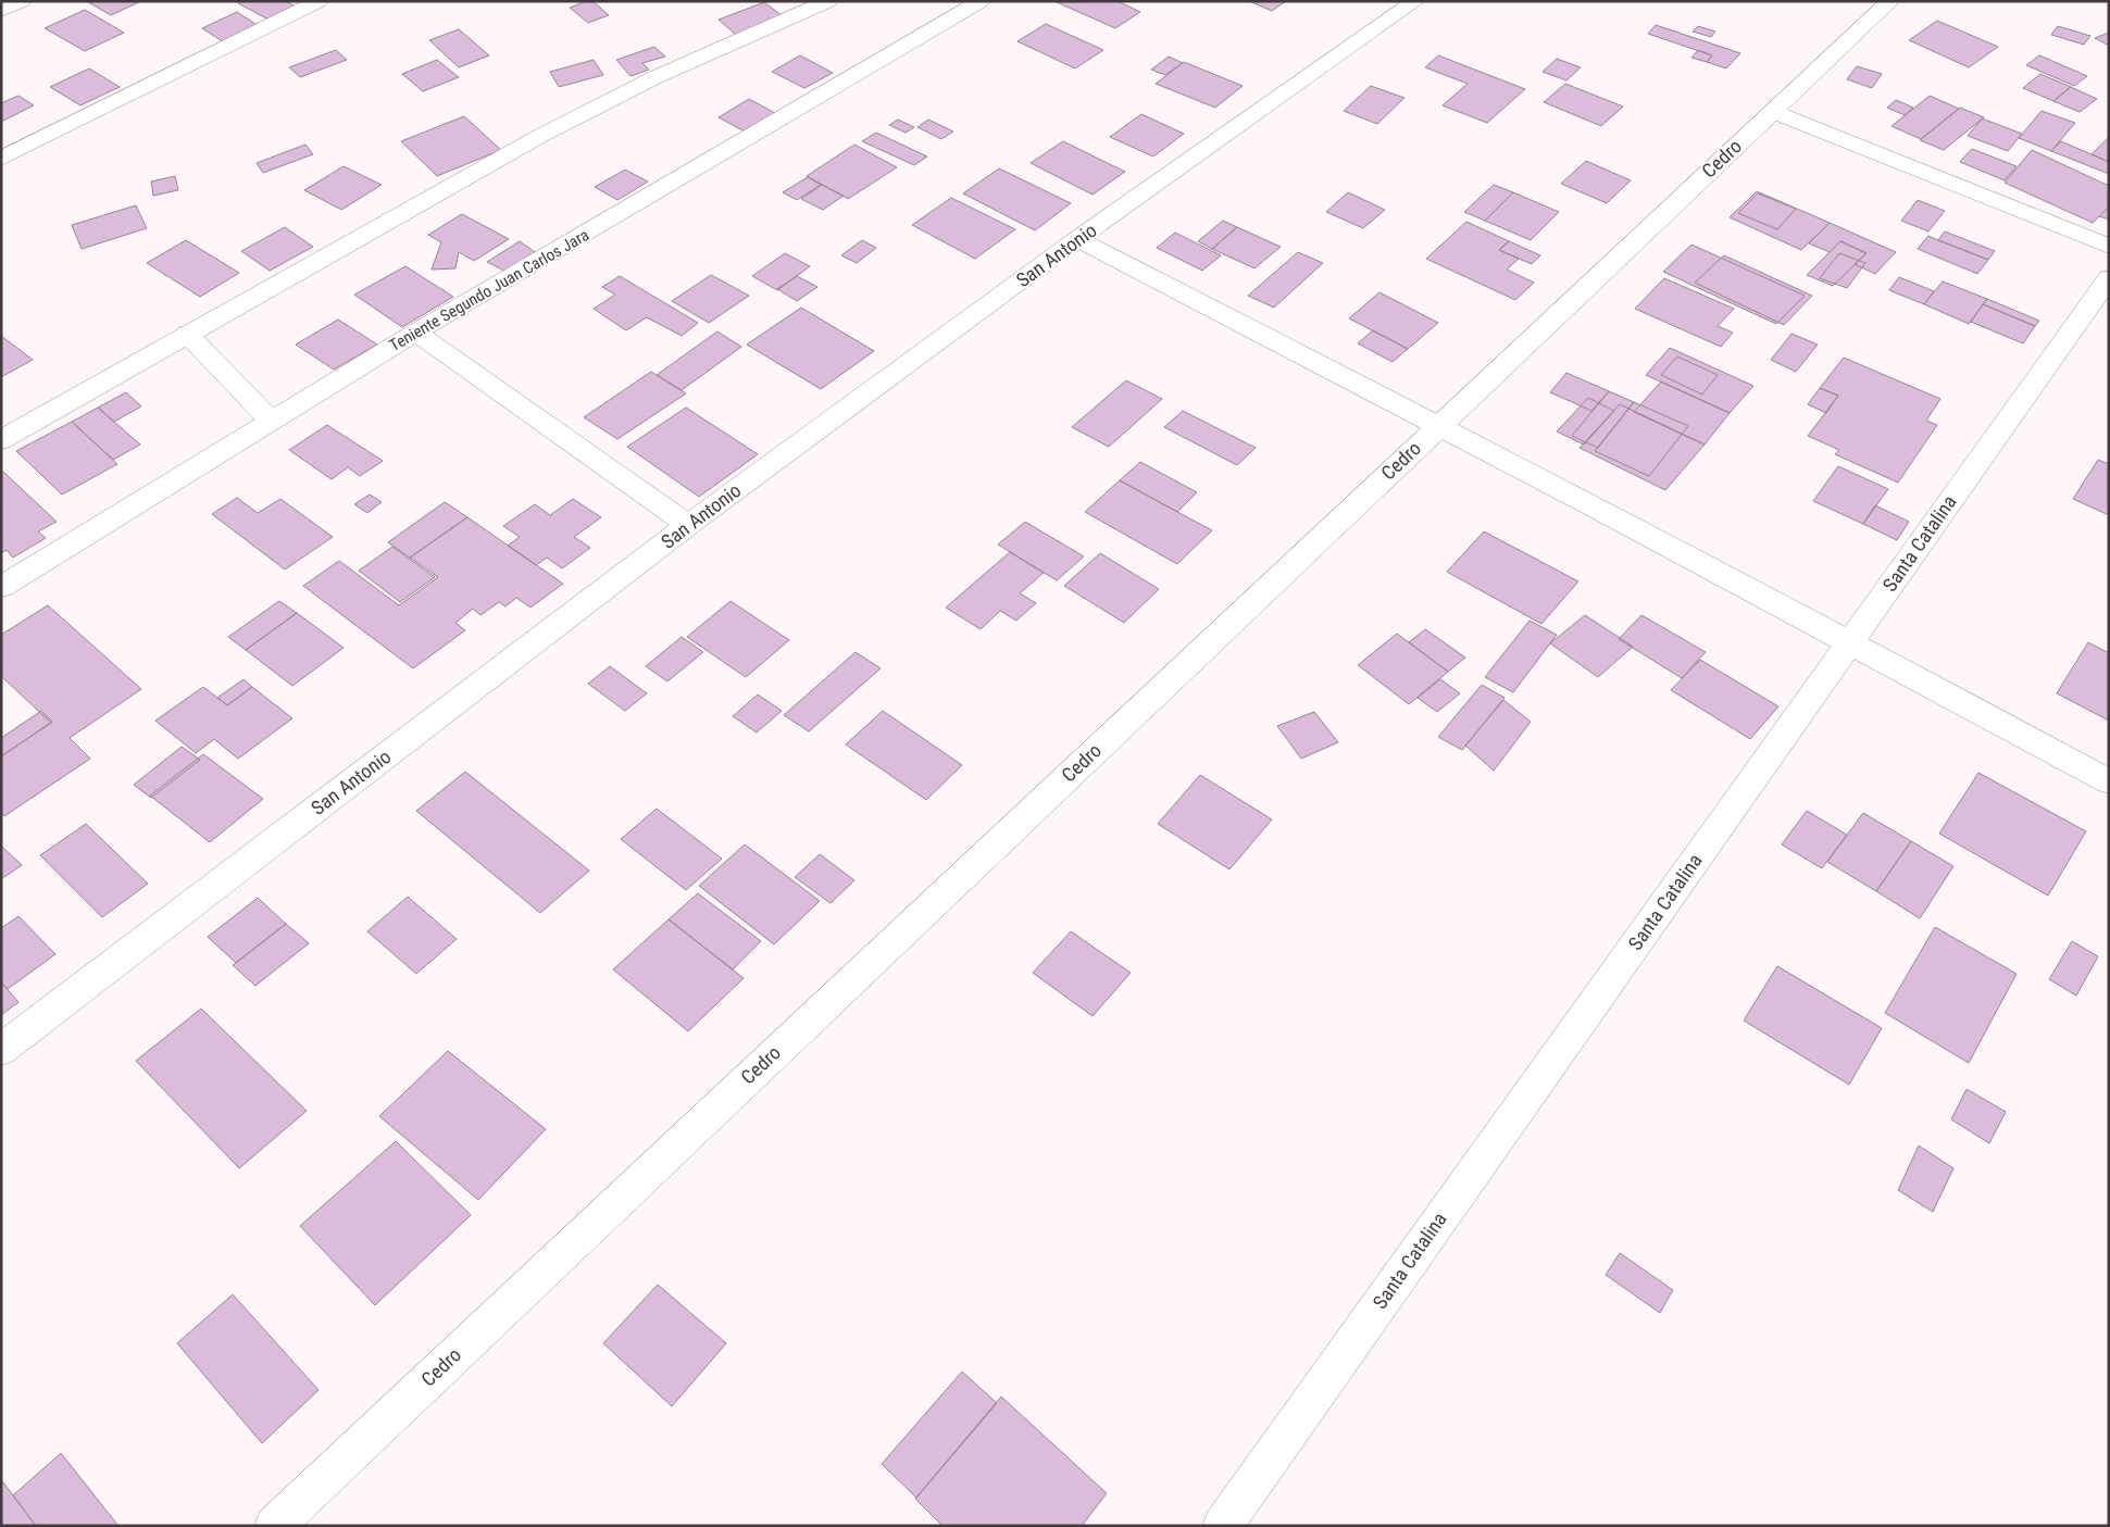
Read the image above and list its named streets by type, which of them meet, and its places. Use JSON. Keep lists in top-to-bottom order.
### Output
{
  "streets": {
    "street": [
      "Cedro",
      "San Antonio",
      "Teniente Segundo Juan Carlos Jara",
      "Santa Catalina"
    ]
  }
}
